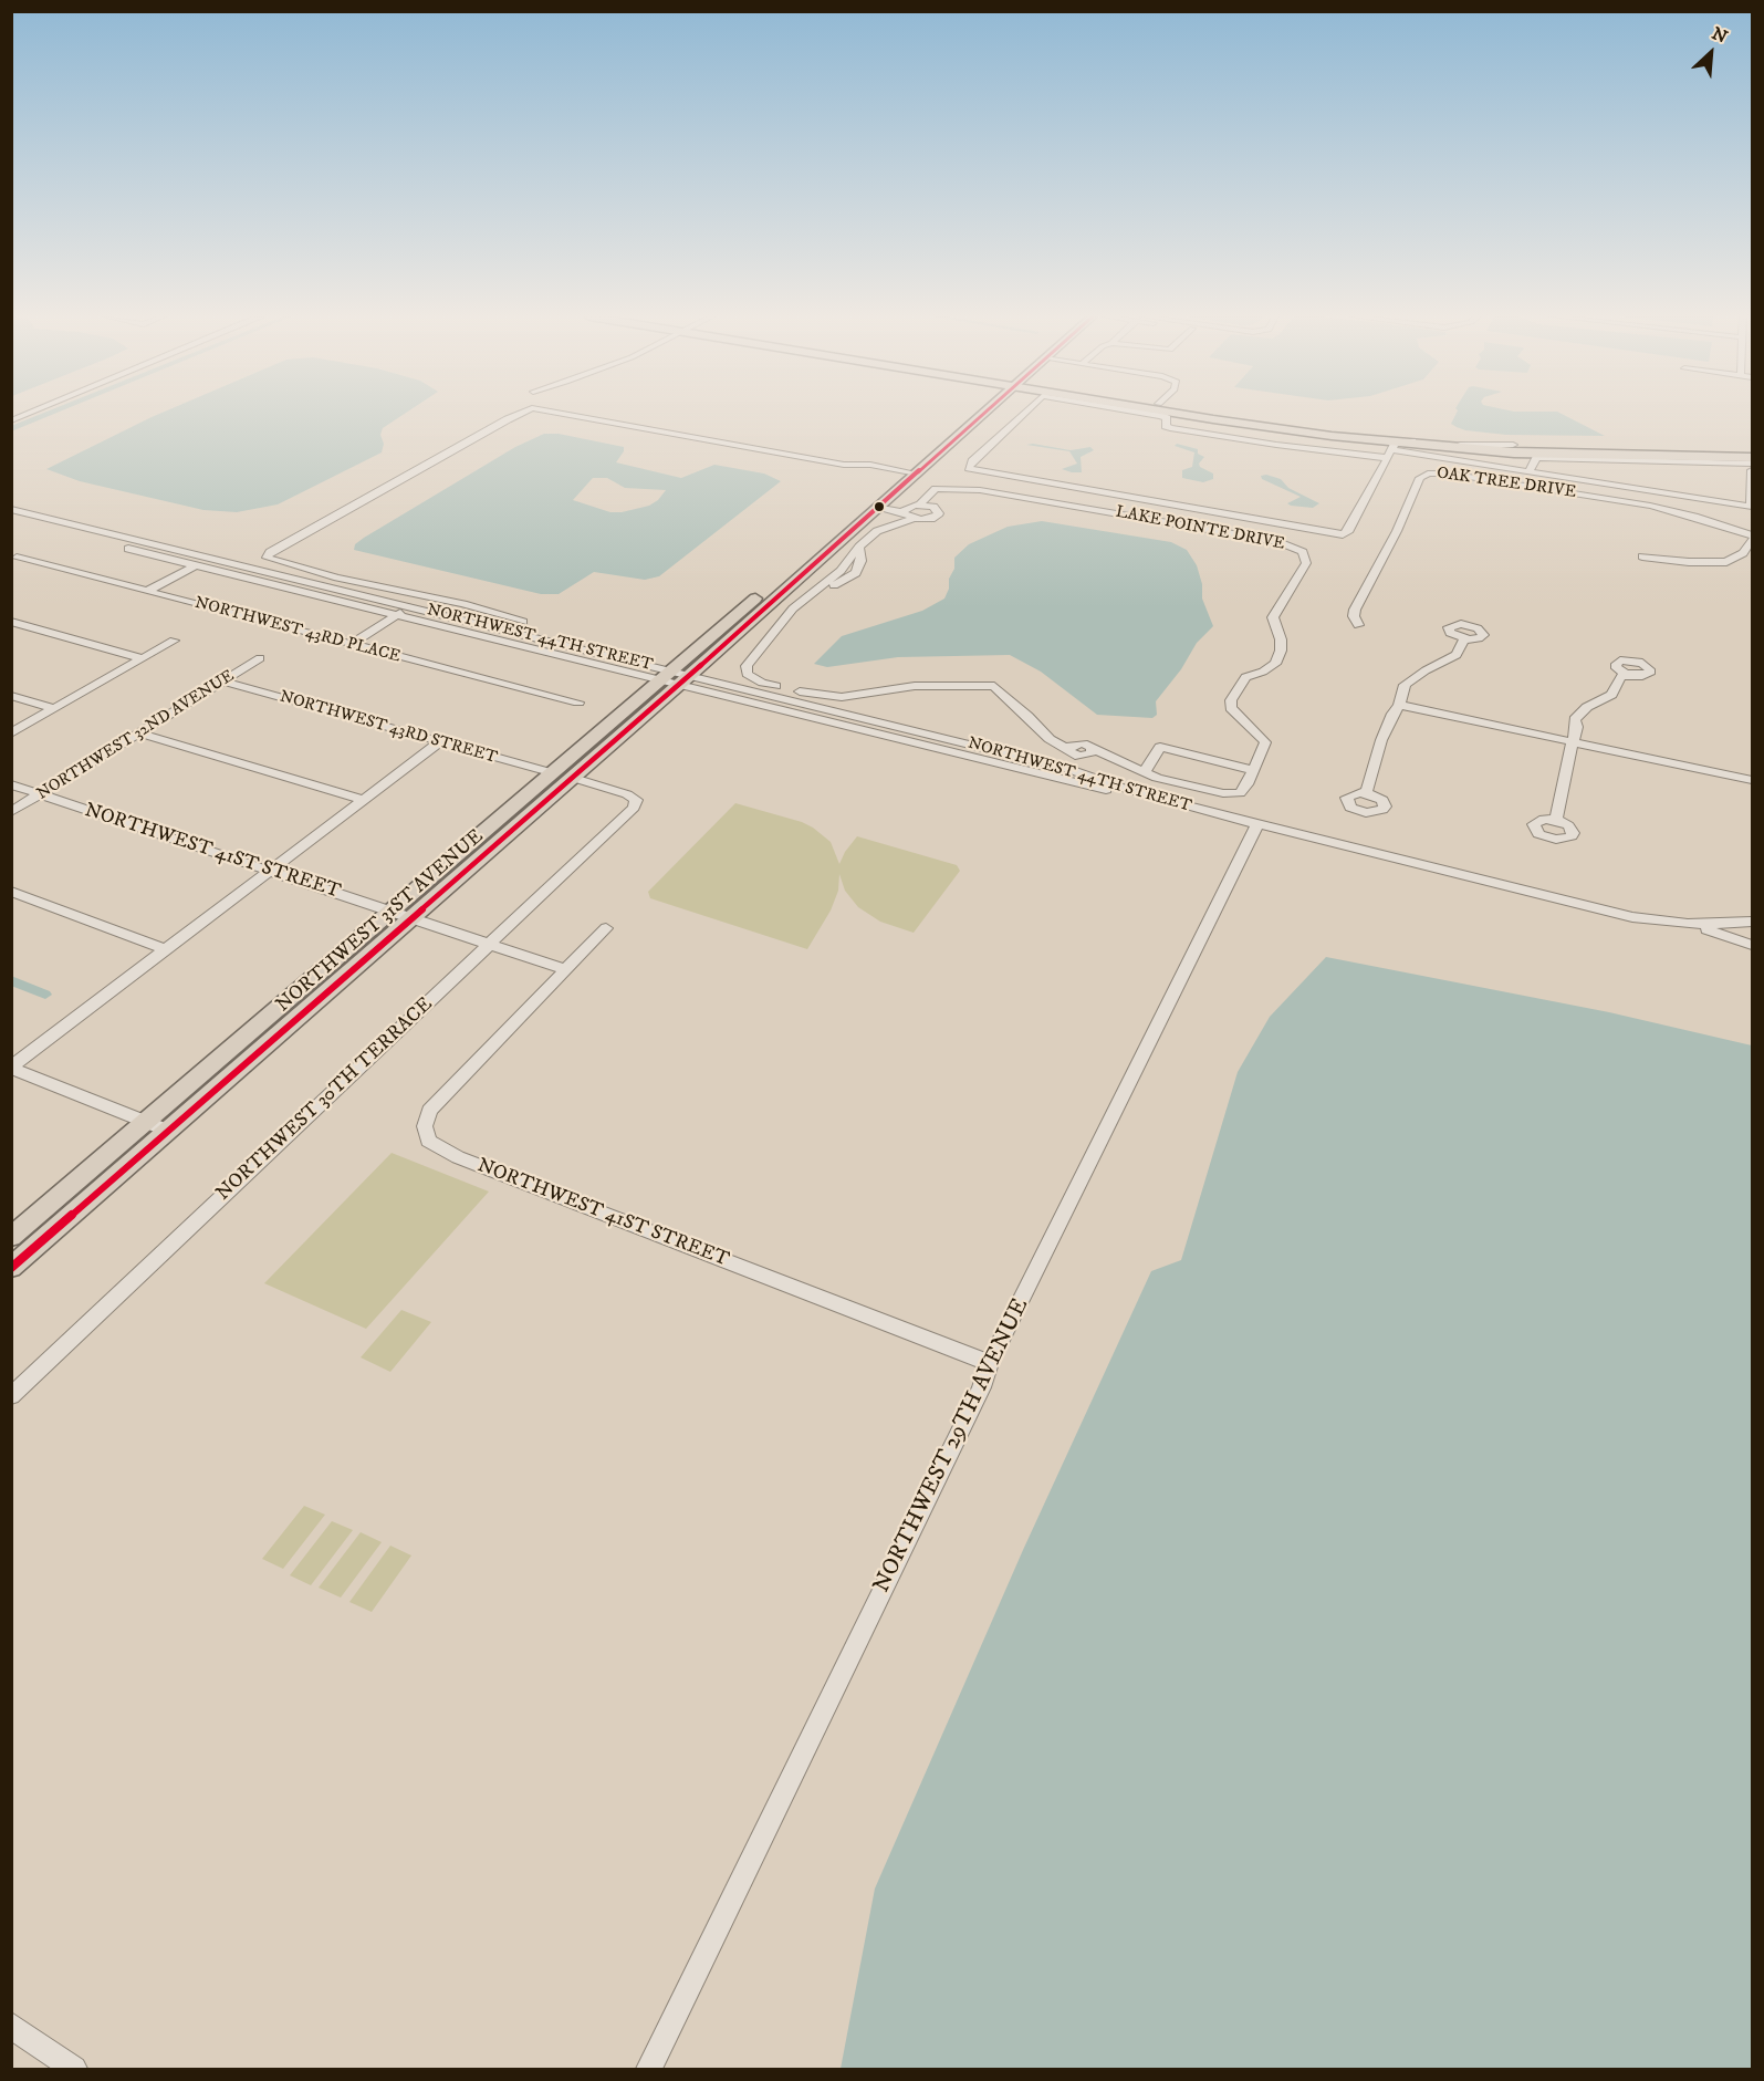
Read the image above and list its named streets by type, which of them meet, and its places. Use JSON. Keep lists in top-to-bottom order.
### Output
{
  "streets": {
    "main road": ["NORTHWEST 31ST AVENUE"],
    "street": [
      "OAK TREE DRIVE",
      "LAKE POINTE DRIVE",
      "NORTHWEST 43RD PLACE",
      "NORTHWEST 44TH STREET",
      "NORTHWEST 43RD STREET",
      "NORTHWEST 32ND AVENUE",
      "NORTHWEST 41ST STREET",
      "NORTHWEST 30TH TERRACE",
      "NORTHWEST 29TH AVENUE"
    ]
  },
  "crossings": [
    ["LAKE POINTE DRIVE", "NORTHWEST 44TH STREET"],
    ["NORTHWEST 44TH STREET", "NORTHWEST 31ST AVENUE"],
    ["NORTHWEST 44TH STREET", "NORTHWEST 29TH AVENUE"],
    ["NORTHWEST 43RD STREET", "NORTHWEST 32ND AVENUE"],
    ["NORTHWEST 43RD STREET", "NORTHWEST 31ST AVENUE"],
    ["NORTHWEST 32ND AVENUE", "NORTHWEST 41ST STREET"],
    ["NORTHWEST 41ST STREET", "NORTHWEST 31ST AVENUE"],
    ["NORTHWEST 41ST STREET", "NORTHWEST 30TH TERRACE"],
    ["NORTHWEST 41ST STREET", "NORTHWEST 29TH AVENUE"],
    ["NORTHWEST 31ST AVENUE", "NORTHWEST 30TH TERRACE"]
  ],
  "north": "top right"
}
